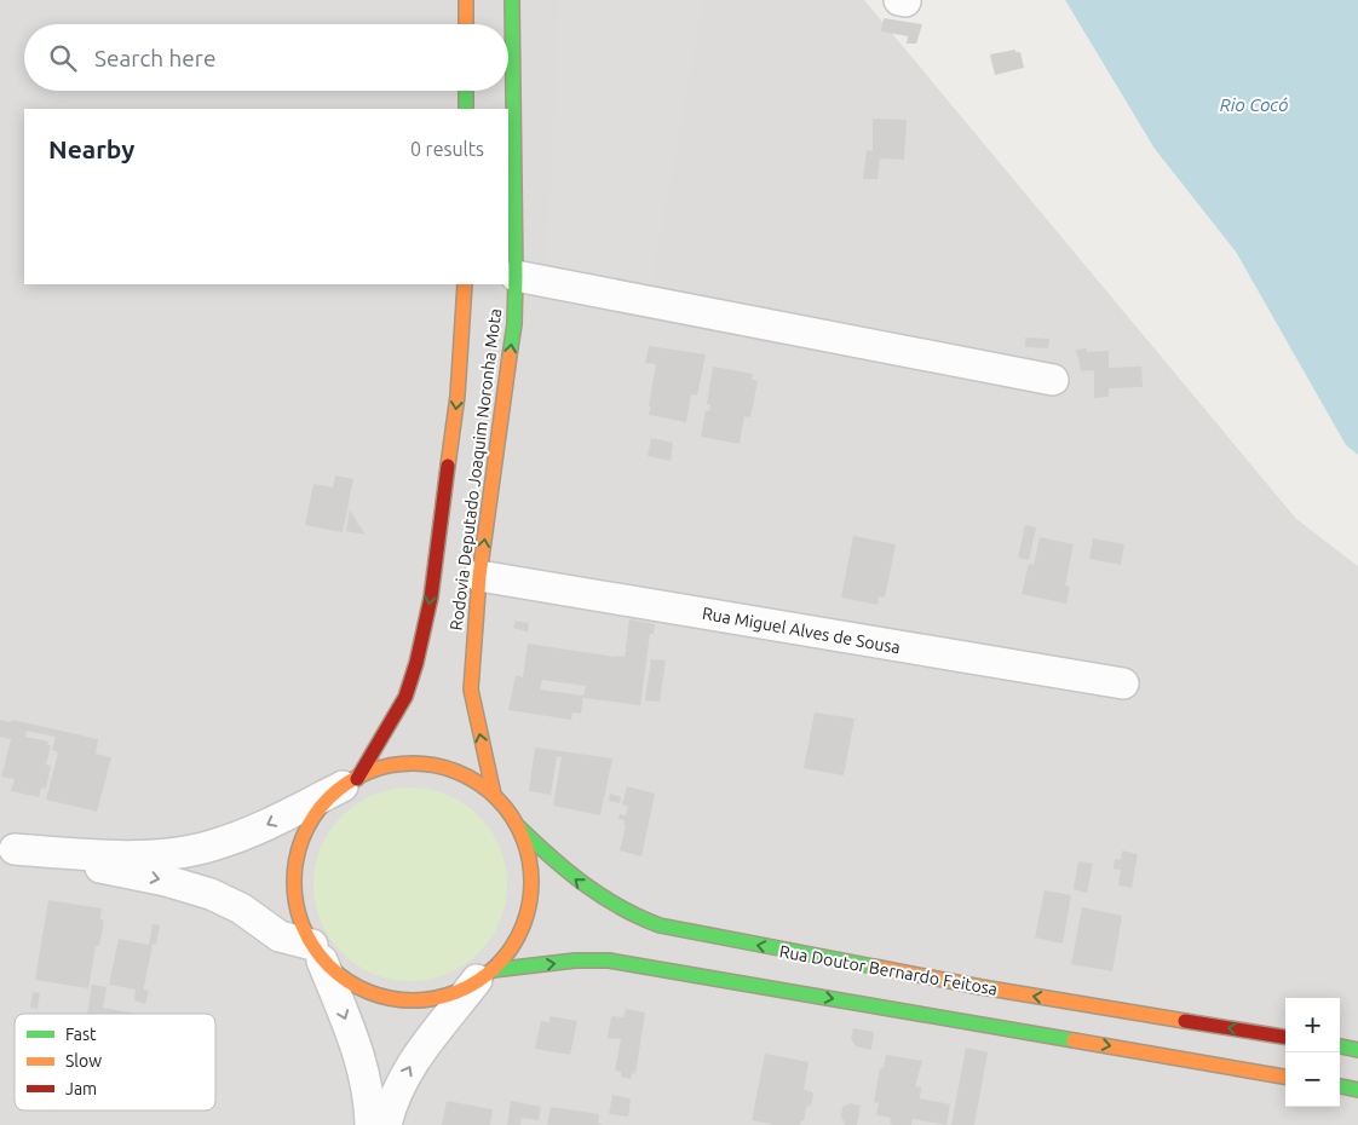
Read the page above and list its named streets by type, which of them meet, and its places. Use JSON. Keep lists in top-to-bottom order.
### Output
{
  "streets": {
    "main road": ["Rodovia Deputado Joaquim Noronha Mota", "Rua Doutor Bernardo Feitosa"],
    "street": ["Rua Miguel Alves de Sousa"]
  },
  "crossings": [
    ["Rodovia Deputado Joaquim Noronha Mota", "Rua Miguel Alves de Sousa"]
  ],
  "water": ["Rio Cocó"],
  "legend": ["Fast", "Slow", "Jam"],
  "page": {
    "search": "Search here",
    "heading": ["Nearby", "0 results"],
    "map_buttons": ["+", "−"]
  }
}
